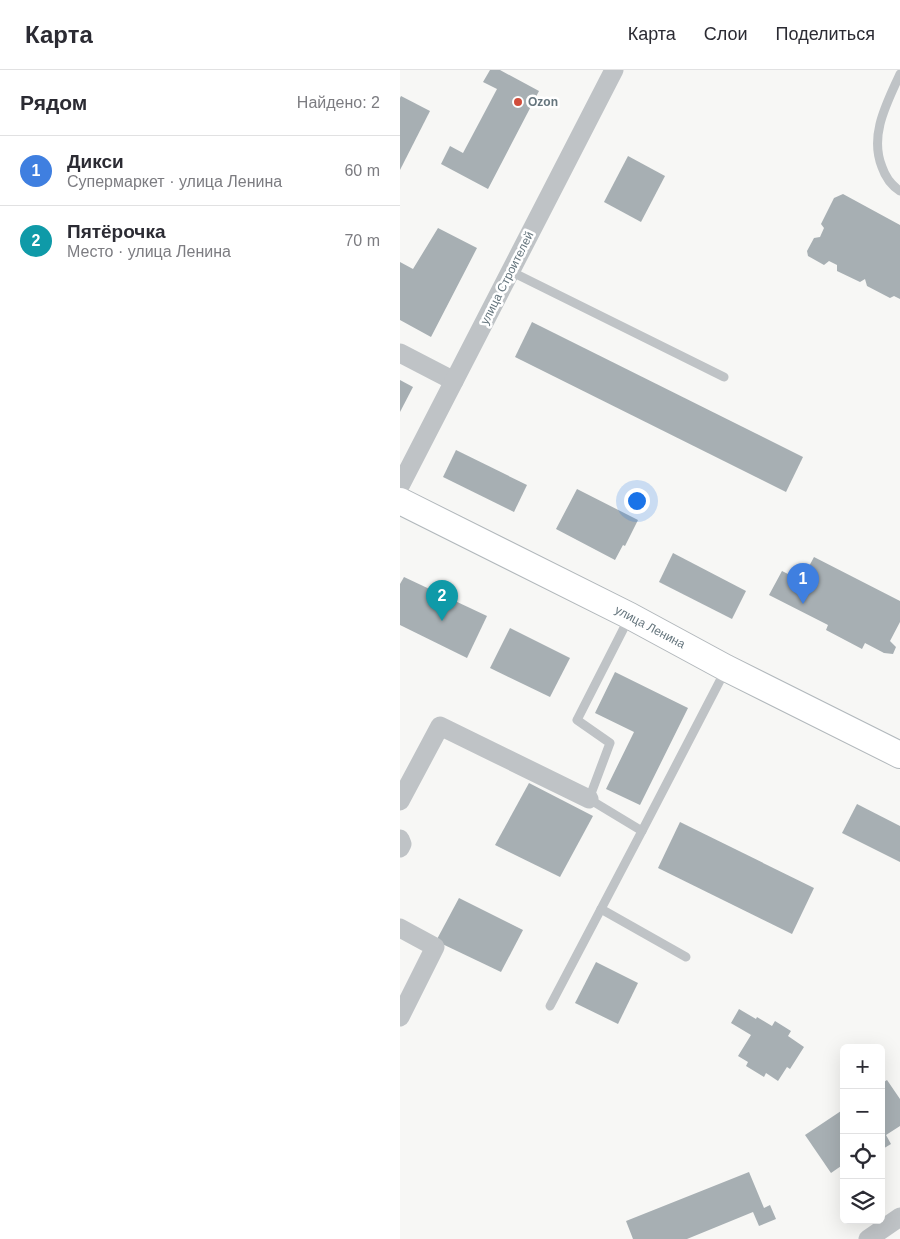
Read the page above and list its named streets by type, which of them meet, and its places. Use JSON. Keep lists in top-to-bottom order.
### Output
{
  "streets": {
    "main road": ["улица Ленина"],
    "street": ["улица Строителей"]
  },
  "places": ["Ozon"],
  "page": {
    "header": "Карта",
    "nav": ["Карта", "Слои", "Поделиться"],
    "heading": ["Рядом", "Найдено: 2"],
    "list": [
      {
        "mark": "1",
        "name": "Дикси",
        "note": "Супермаркет · улица Ленина",
        "value": "60 m"
      },
      {
        "mark": "2",
        "name": "Пятёрочка",
        "note": "Место · улица Ленина",
        "value": "70 m"
      }
    ],
    "pins": ["1", "2"],
    "map_buttons": ["+", "−"]
  }
}
